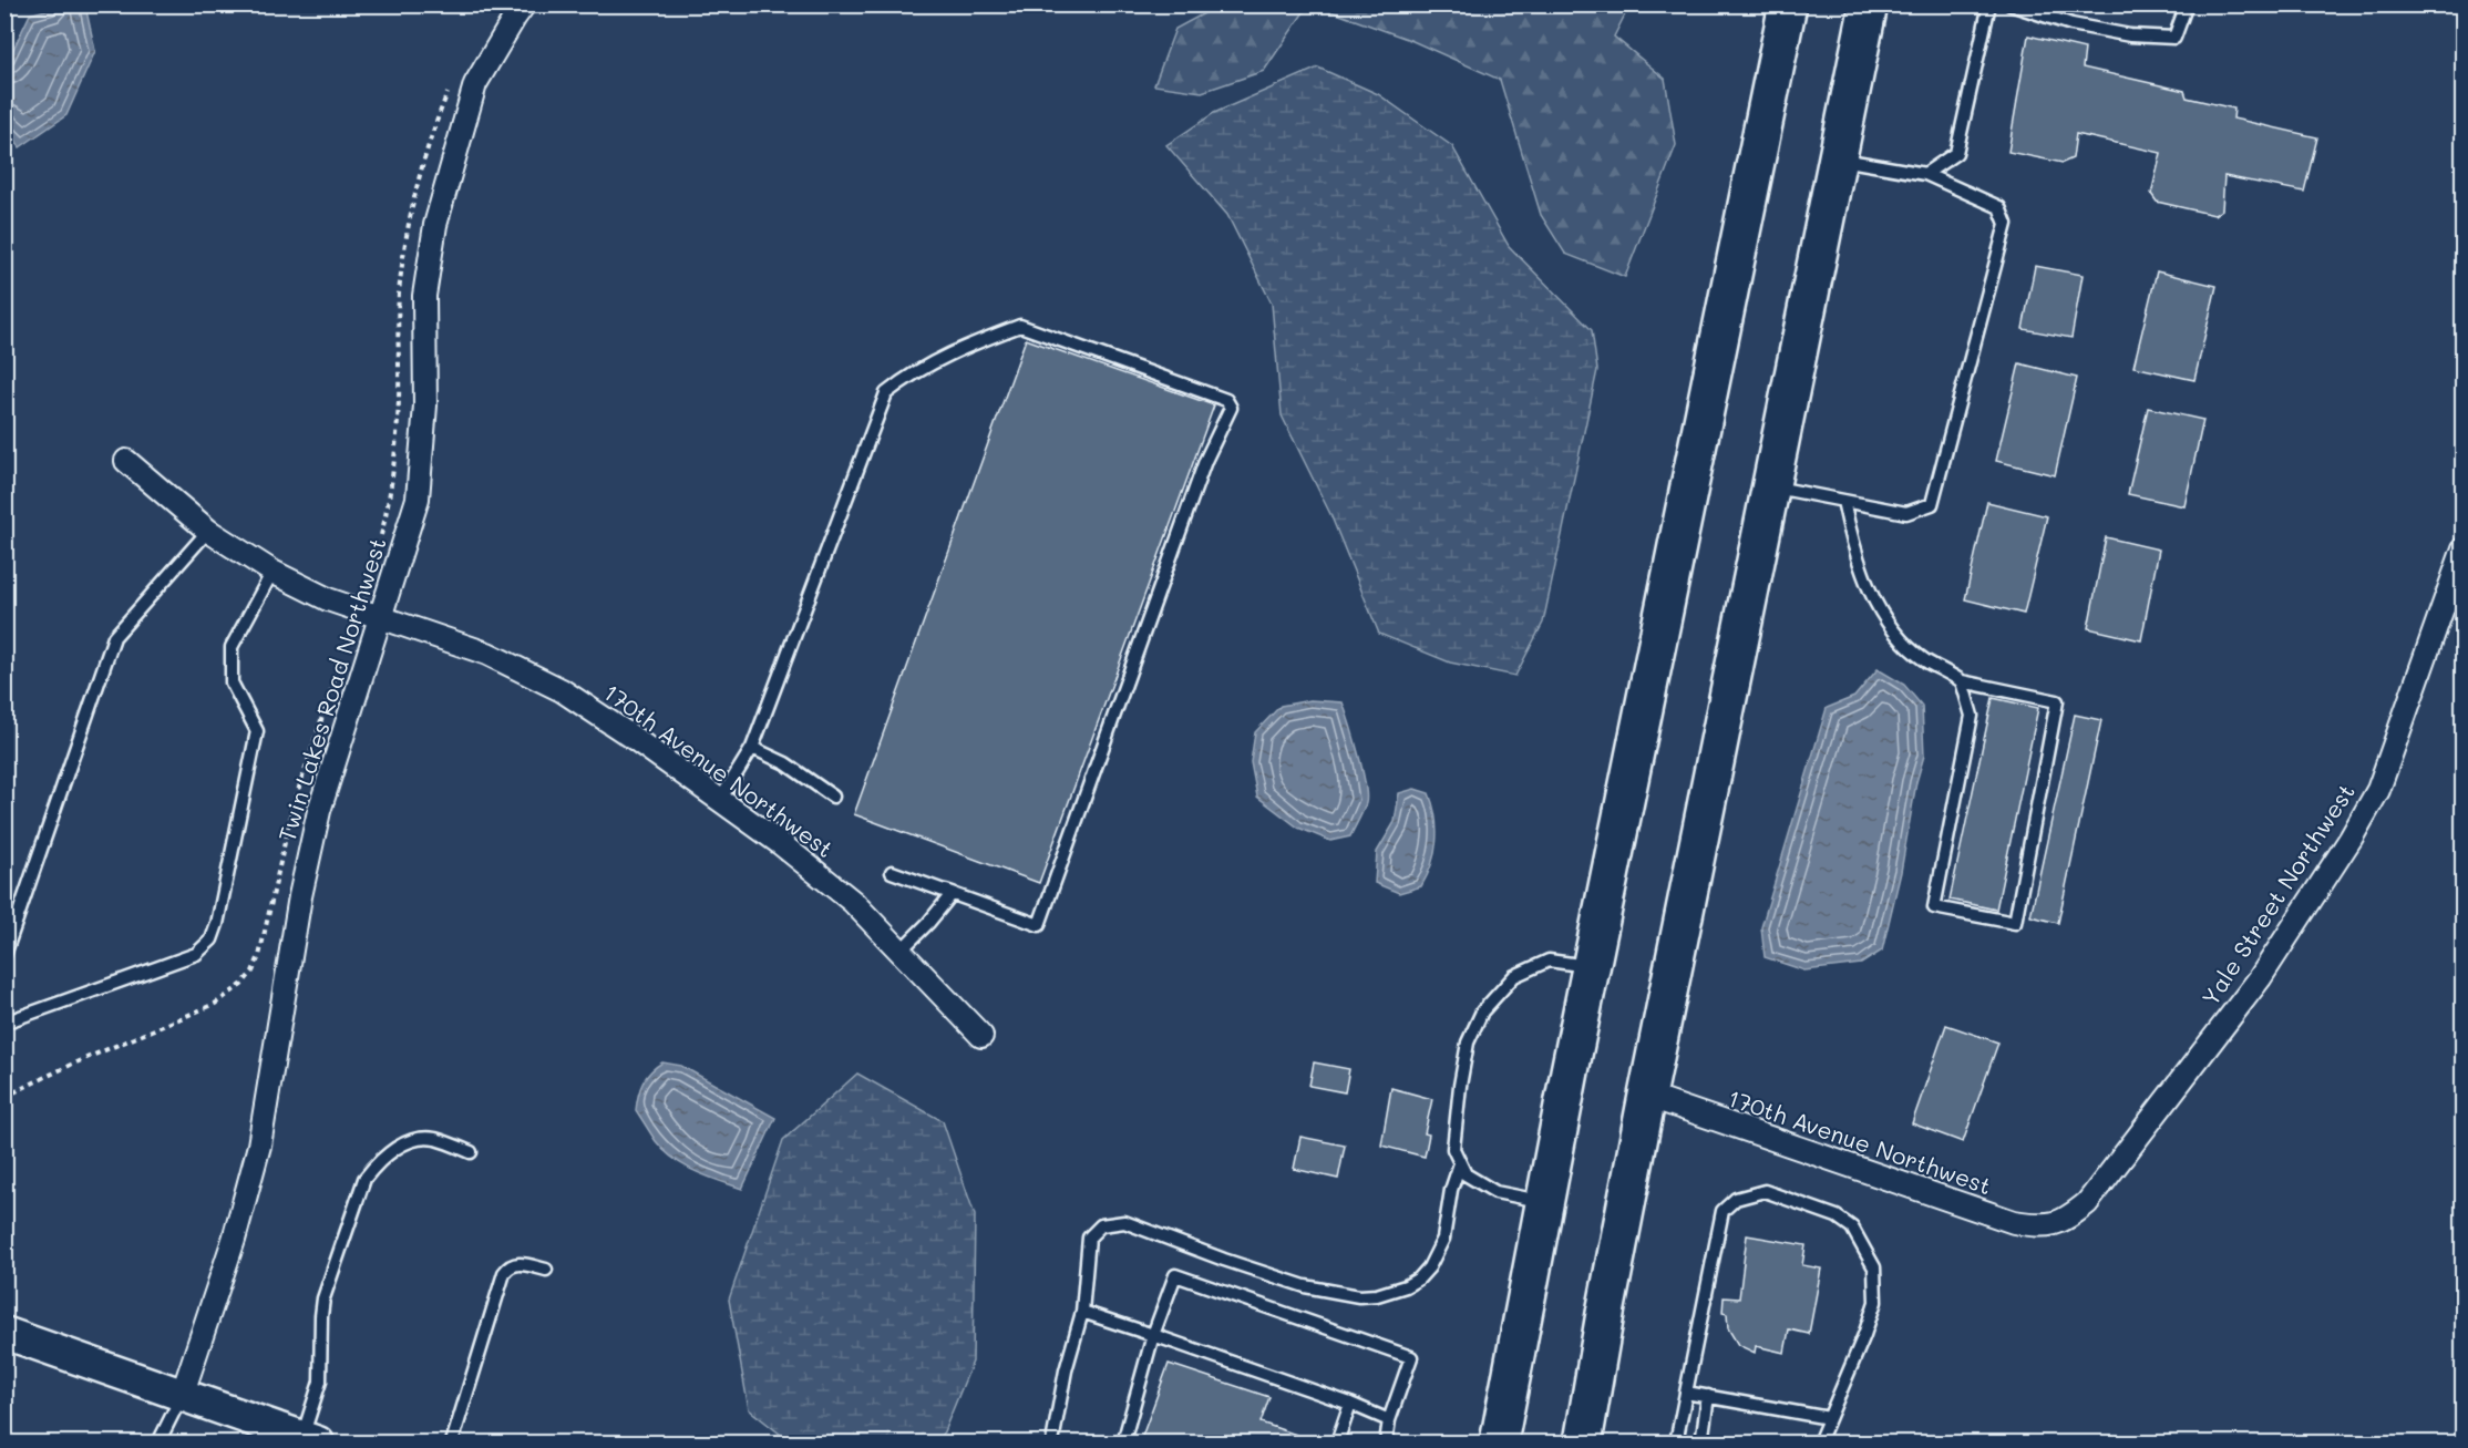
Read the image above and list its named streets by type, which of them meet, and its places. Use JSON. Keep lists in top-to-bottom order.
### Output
{
  "streets": {
    "street": ["Twin Lakes Road Northwest", "170th Avenue Northwest", "Yale Street Northwest"]
  },
  "crossings": [
    ["Twin Lakes Road Northwest", "170th Avenue Northwest"],
    ["170th Avenue Northwest", "Yale Street Northwest"]
  ]
}
